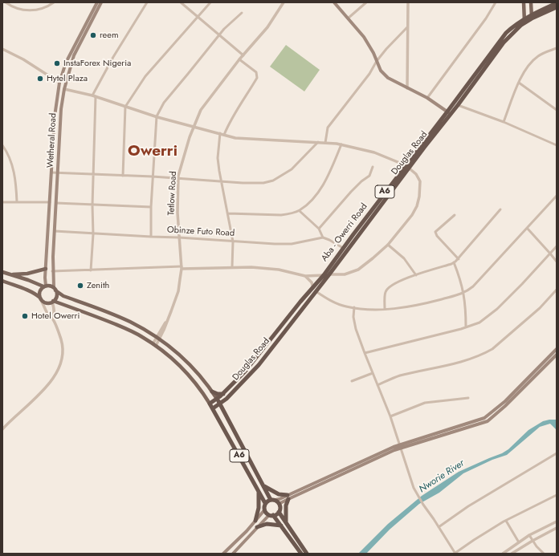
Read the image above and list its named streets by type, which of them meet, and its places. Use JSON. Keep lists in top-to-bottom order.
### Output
{
  "streets": {
    "highway": ["Douglas Road", "A6", "Aba - Owerri Road"],
    "main road": ["Wetheral Road"],
    "street": ["Tetlow Road", "Obinze Futo Road"]
  },
  "crossings": [
    ["Wetheral Road", "Obinze Futo Road"],
    ["Douglas Road", "A6"],
    ["Douglas Road", "Aba - Owerri Road"],
    ["A6", "Aba - Owerri Road"],
    ["Tetlow Road", "Obinze Futo Road"]
  ],
  "districts": ["Owerri"],
  "water": ["Nworie River"],
  "places": [
    "reem",
    "InstaForex Nigeria",
    "Hytel Plaza",
    "Zenith",
    "Hotel Owerri"
  ]
}
